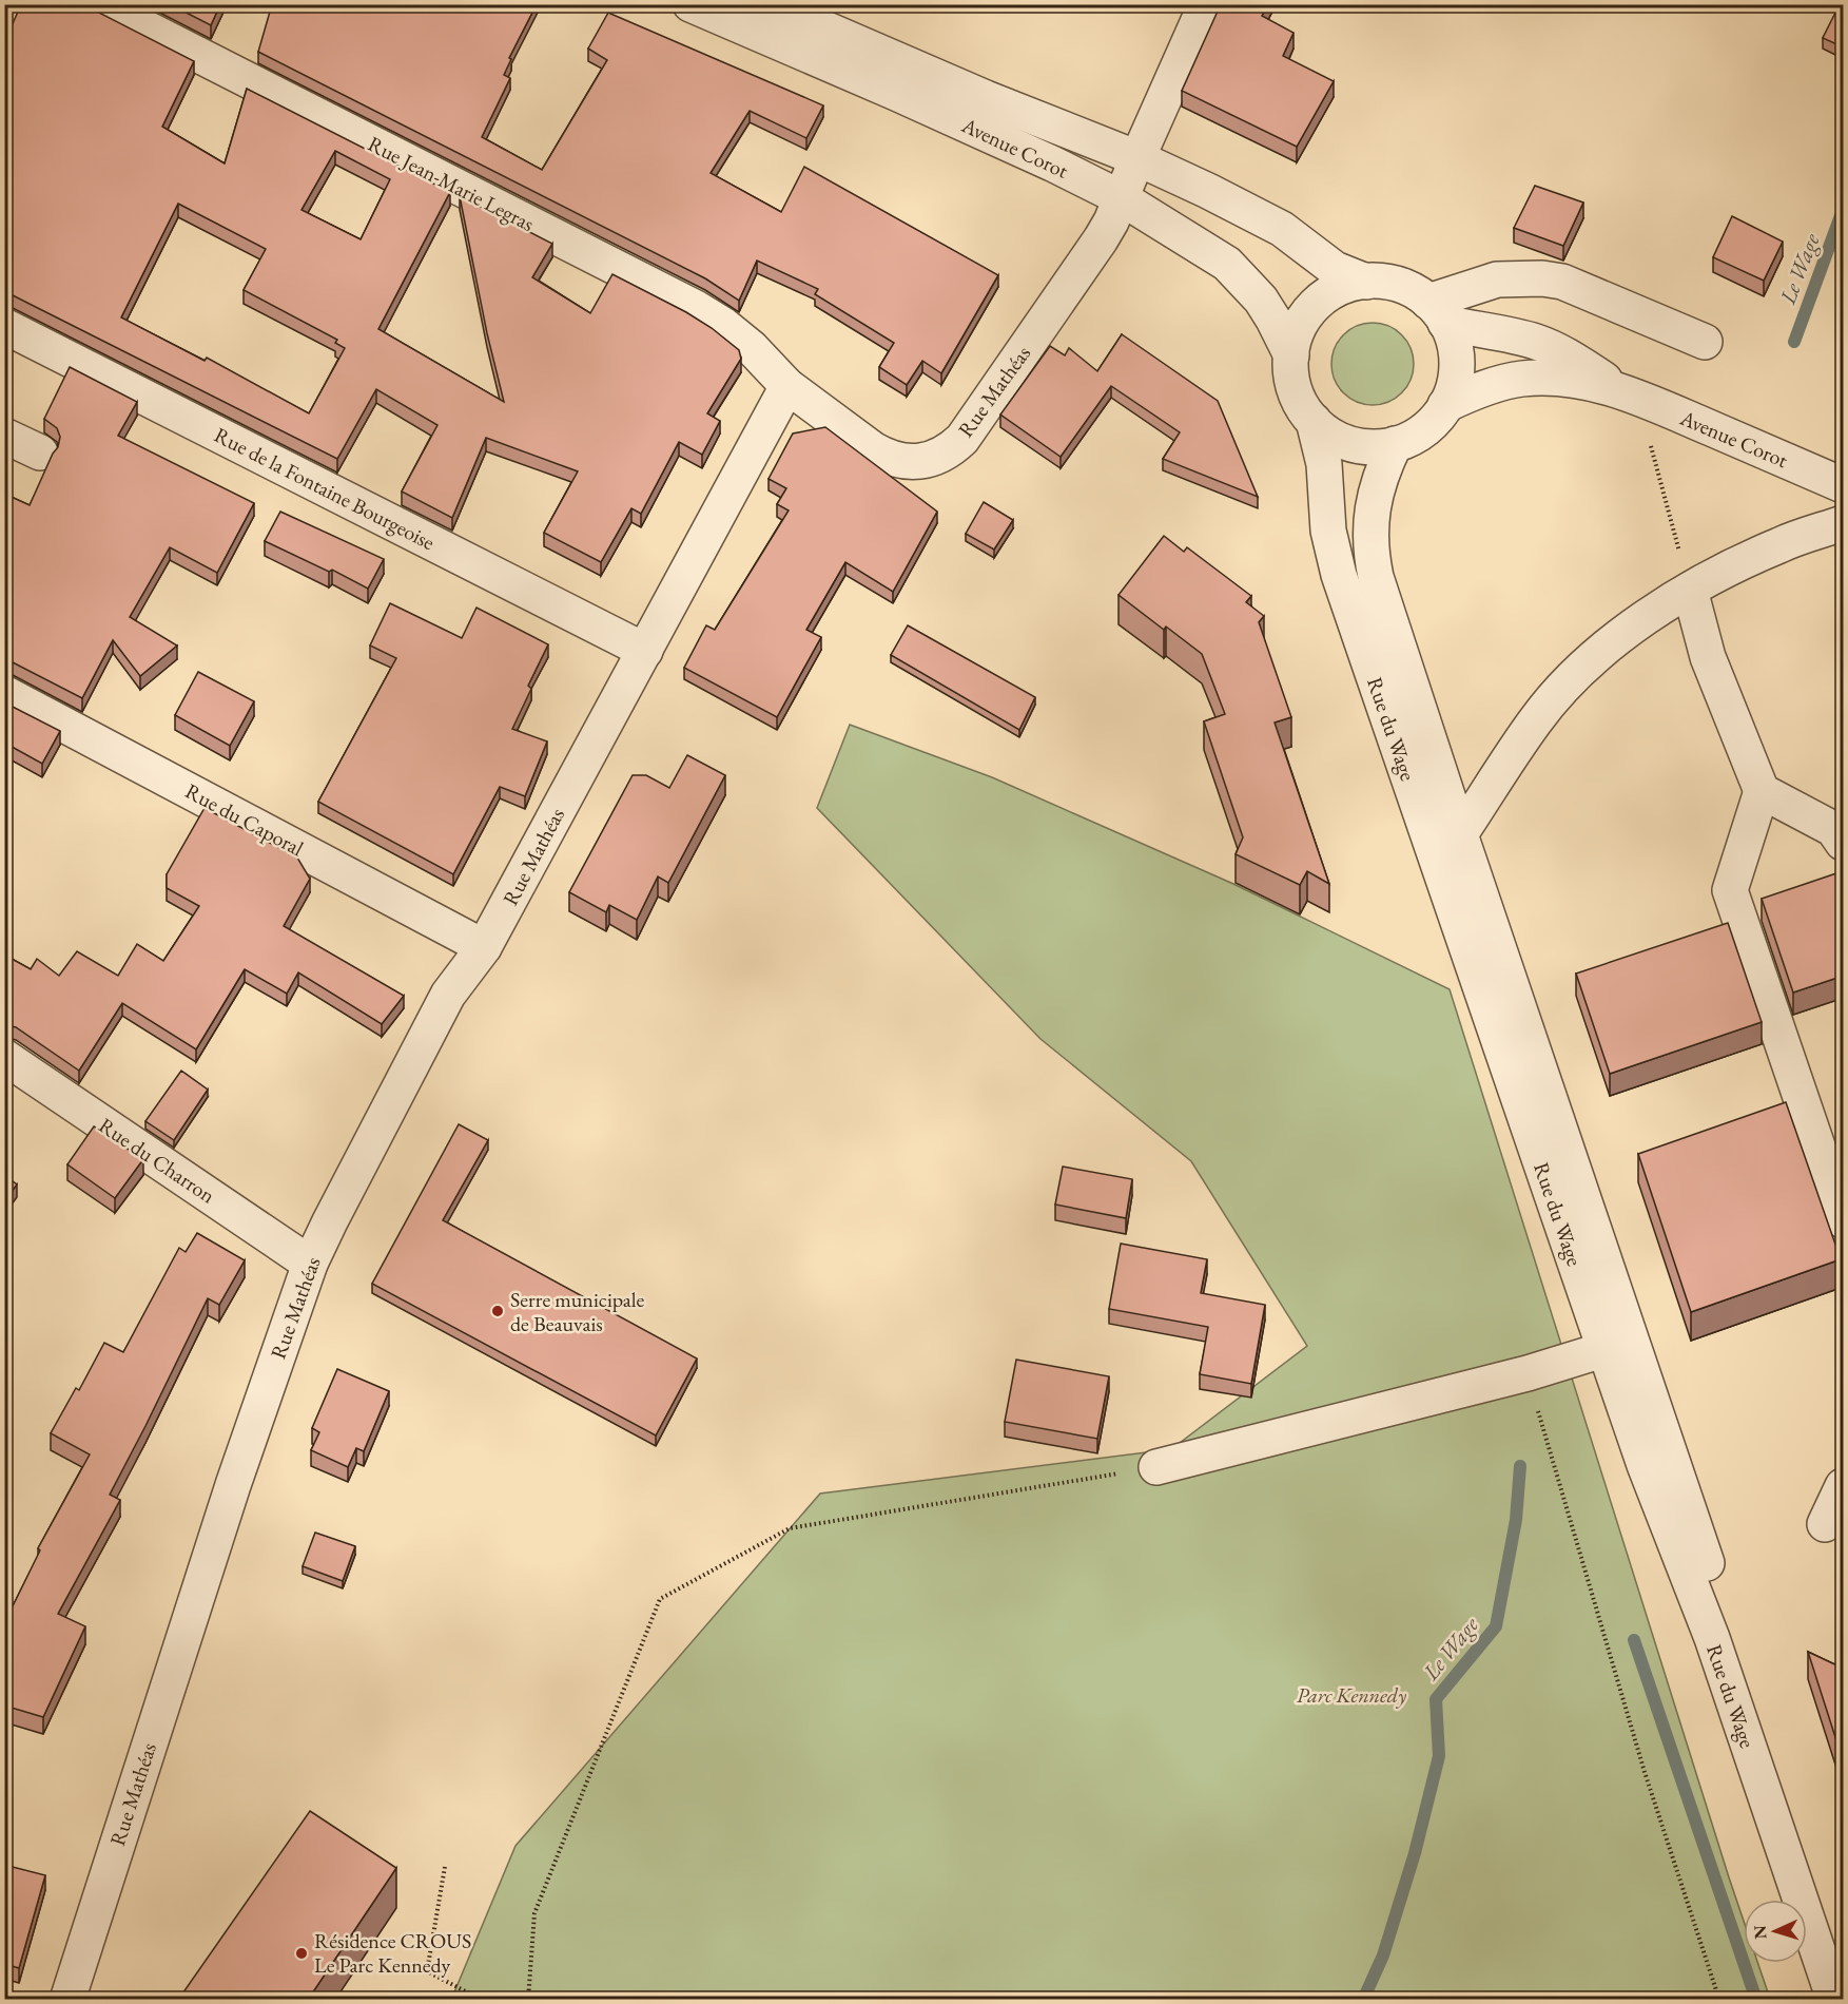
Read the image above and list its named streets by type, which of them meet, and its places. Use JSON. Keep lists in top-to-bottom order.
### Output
{
  "streets": {
    "street": [
      "Avenue Corot",
      "Rue Jean-Marie Legras",
      "Rue Mathéas",
      "Rue de la Fontaine Bourgeoise",
      "Rue du Wage",
      "Rue du Caporal",
      "Rue du Charron"
    ]
  },
  "crossings": [
    ["Avenue Corot", "Rue Mathéas"],
    ["Avenue Corot", "Rue du Wage"],
    ["Rue Jean-Marie Legras", "Rue Mathéas"],
    ["Rue Mathéas", "Rue de la Fontaine Bourgeoise"],
    ["Rue Mathéas", "Rue du Caporal"],
    ["Rue Mathéas", "Rue du Charron"]
  ],
  "water": ["Le Wage"],
  "parks": ["Parc Kennedy"],
  "places": ["Serre municipale de Beauvais", "Résidence CROUS Le Parc Kennedy"],
  "north": "left"
}
